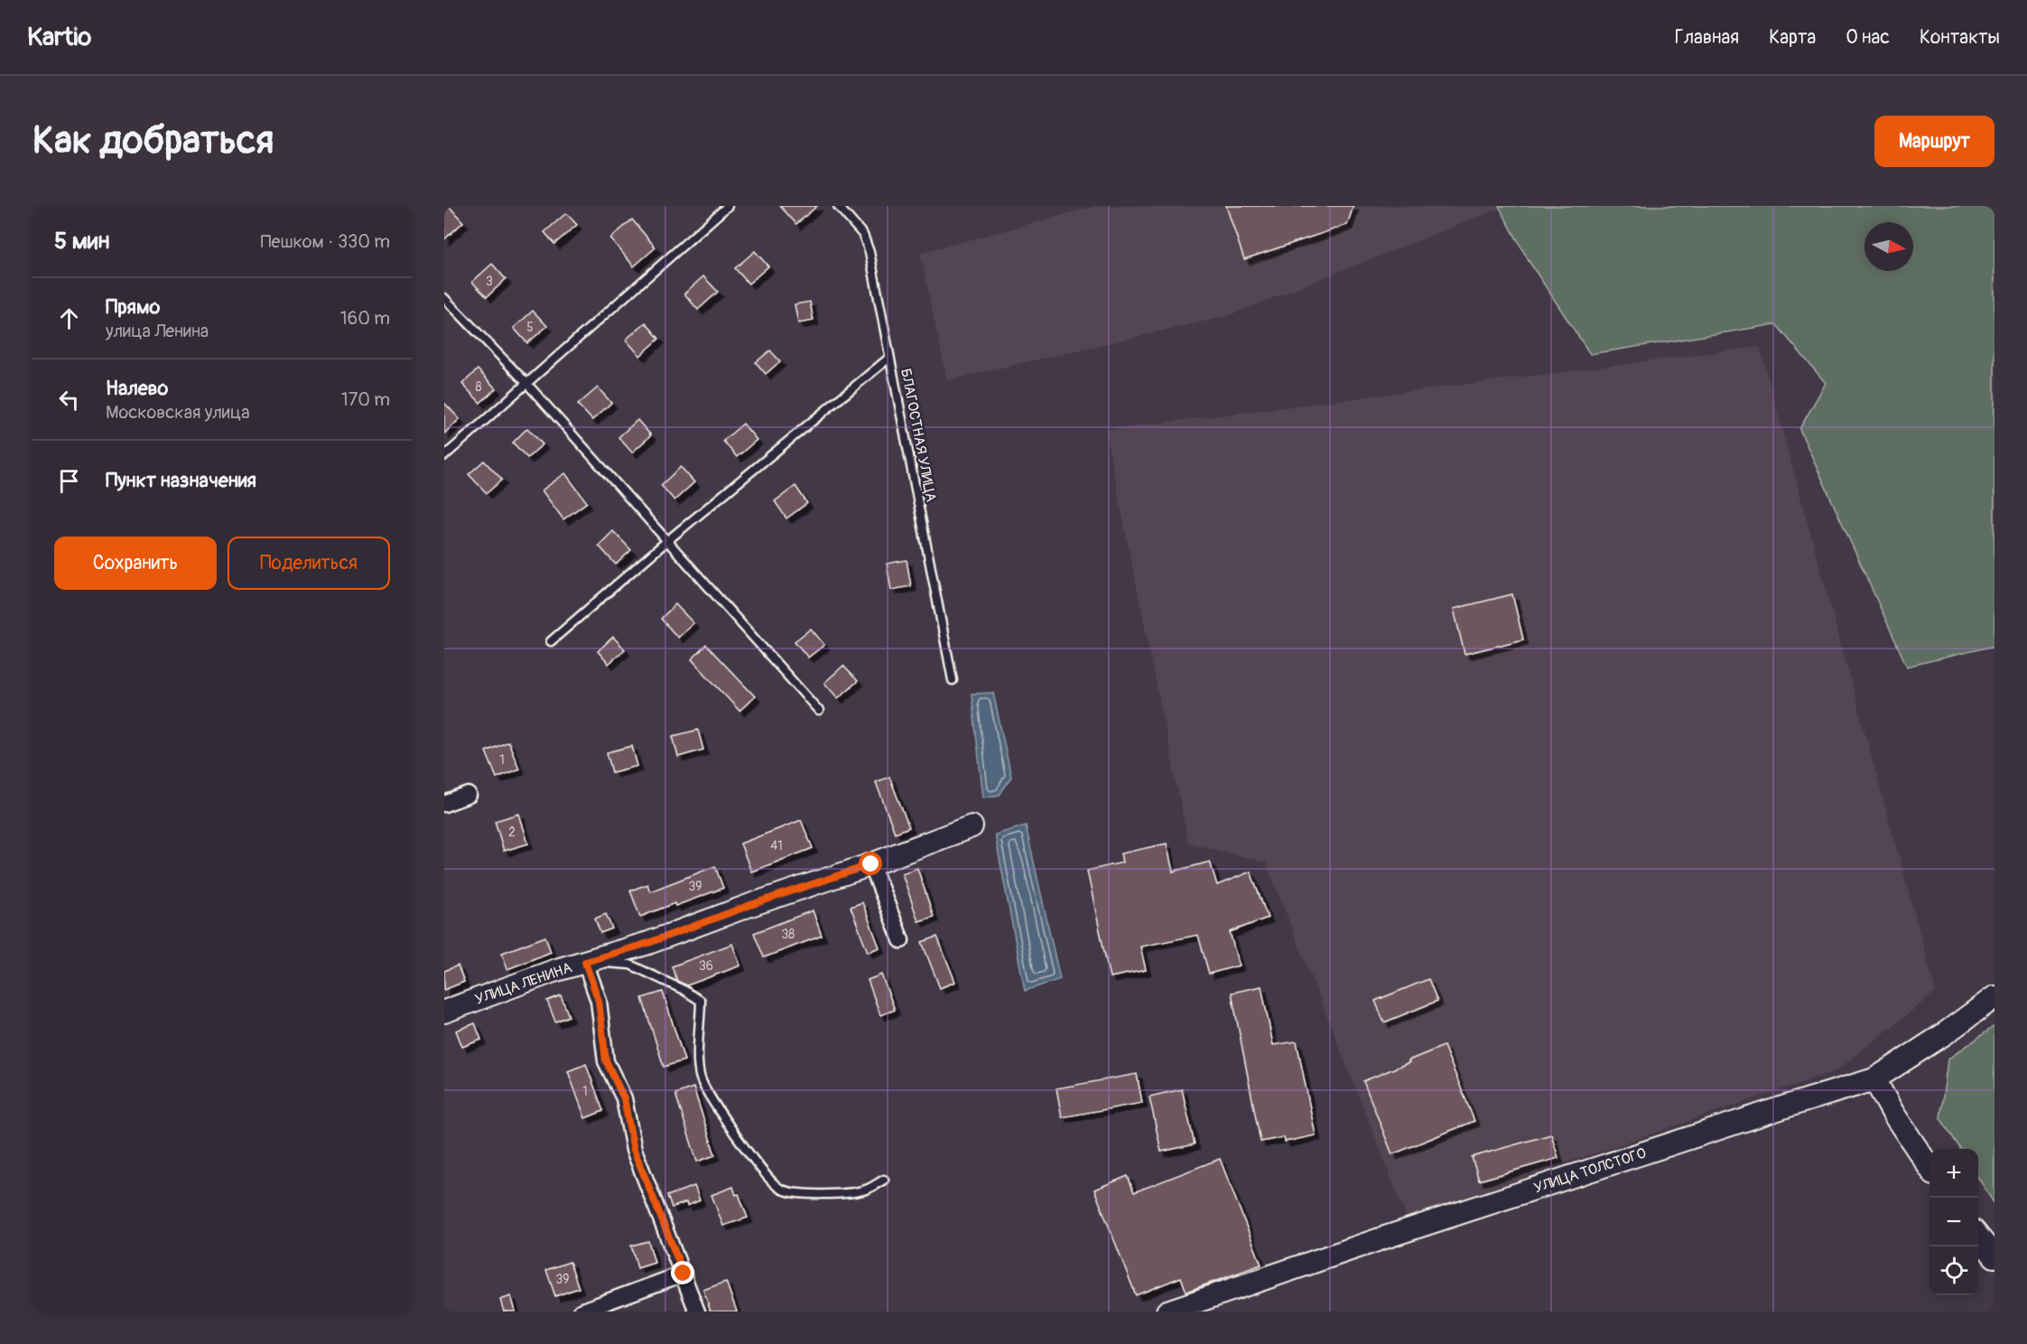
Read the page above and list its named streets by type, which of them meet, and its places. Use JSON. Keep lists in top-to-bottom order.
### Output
{
  "streets": {
    "street": ["УЛИЦА ЛЕНИНА", "УЛИЦА ТОЛСТОГО"],
    "lane": ["БЛАГОСТНАЯ УЛИЦА"]
  },
  "house_numbers": [
    "3",
    "5",
    "8",
    "1",
    "2",
    "41",
    "39",
    "38",
    "36",
    "1",
    "39"
  ],
  "north": "right",
  "page": {
    "header": "Kartio",
    "nav": [
      "Главная",
      "Карта",
      "О нас",
      "Контакты"
    ],
    "buttons": [
      "Маршрут",
      ["Сохранить", "Поделиться"]
    ],
    "title": "Как добраться",
    "heading": ["5 мин", "Пешком · 330 m"],
    "list": [
      ["Прямо", "улица Ленина", "160 m"],
      ["Налево", "Московская улица", "170 m"],
      "Пункт назначения"
    ],
    "map_buttons": ["+", "−"]
  }
}
